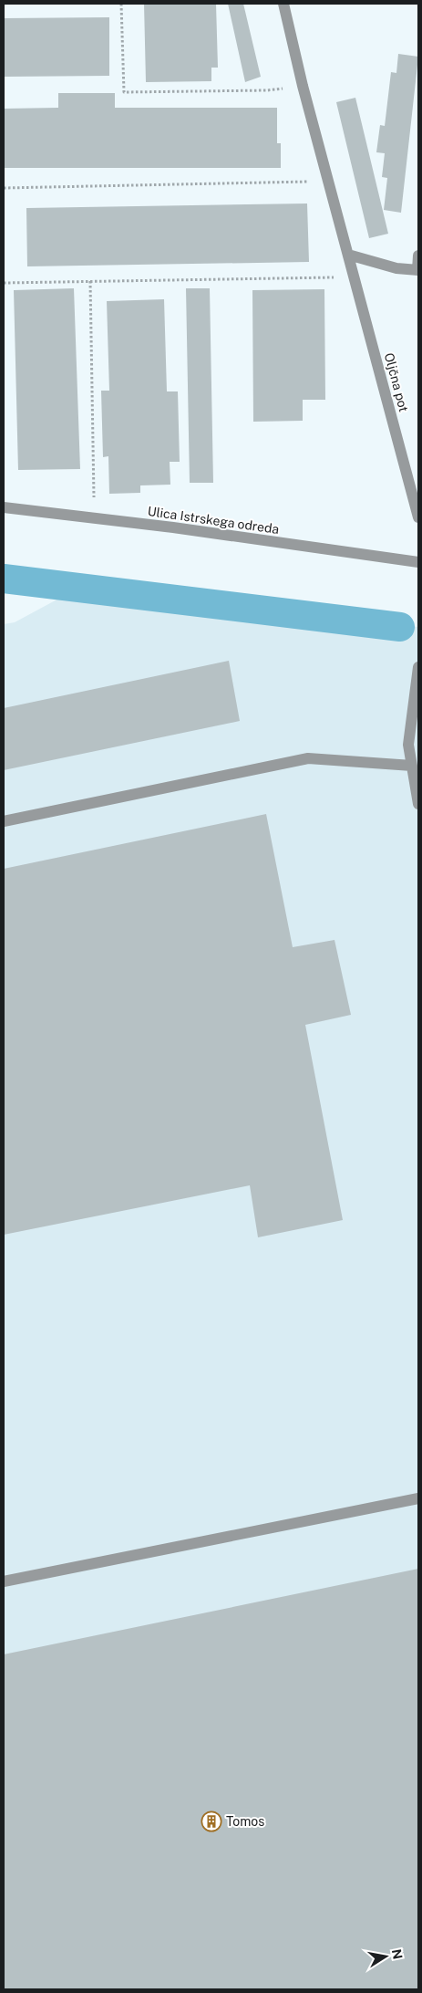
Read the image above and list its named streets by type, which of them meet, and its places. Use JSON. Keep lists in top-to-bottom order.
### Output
{
  "streets": {
    "street": ["Oljčna pot", "Ulica Istrskega odreda"]
  },
  "places": {
    "building": ["Tomos"]
  },
  "north": "right"
}
